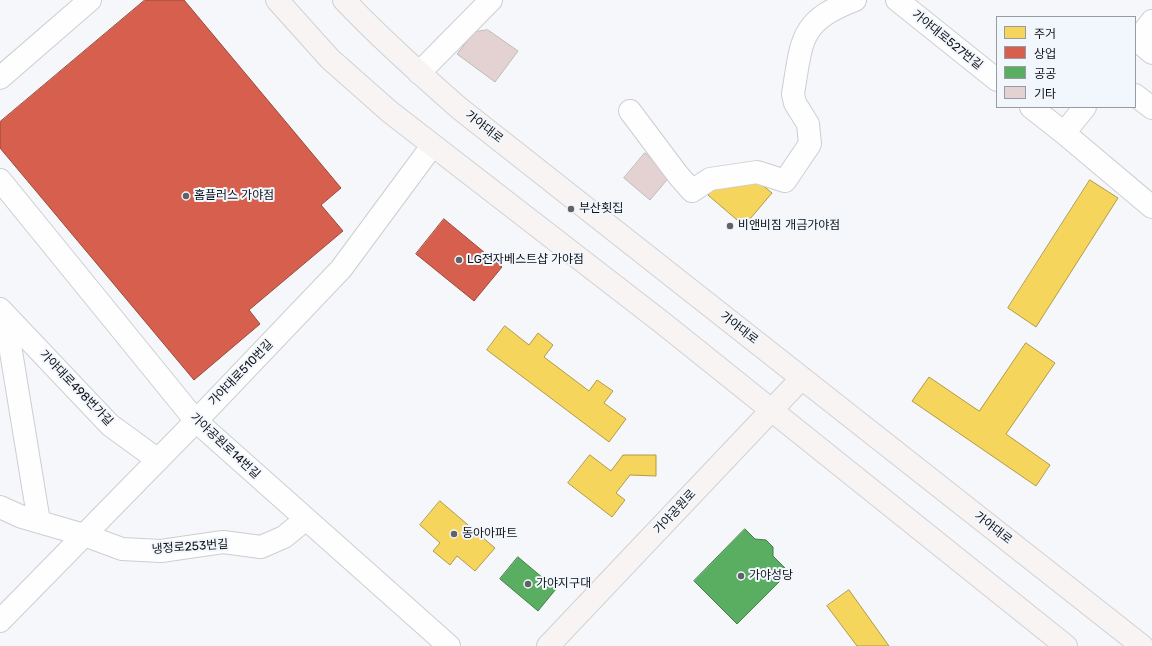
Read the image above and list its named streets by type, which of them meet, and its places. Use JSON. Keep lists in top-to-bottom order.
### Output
{
  "streets": {
    "main road": ["가야대로", "가야공원로"],
    "street": [
      "가야대로527번길",
      "가야대로510번길",
      "가야대로498번가길",
      "가야공원로14번길",
      "냉정로253번길"
    ]
  },
  "crossings": [
    ["가야대로", "가야공원로"],
    ["가야대로510번길", "가야대로498번가길"],
    ["가야대로510번길", "가야공원로14번길"],
    ["가야대로510번길", "냉정로253번길"],
    ["가야공원로14번길", "냉정로253번길"]
  ],
  "places": [
    "홈플러스 가야점",
    "부산횟집",
    "비앤비짐 개금가야점",
    "LG전자베스트샵 가야점",
    "동아아파트",
    "가야성당",
    "가야지구대"
  ],
  "legend": [
    "주거",
    "상업",
    "공공",
    "기타"
  ]
}
